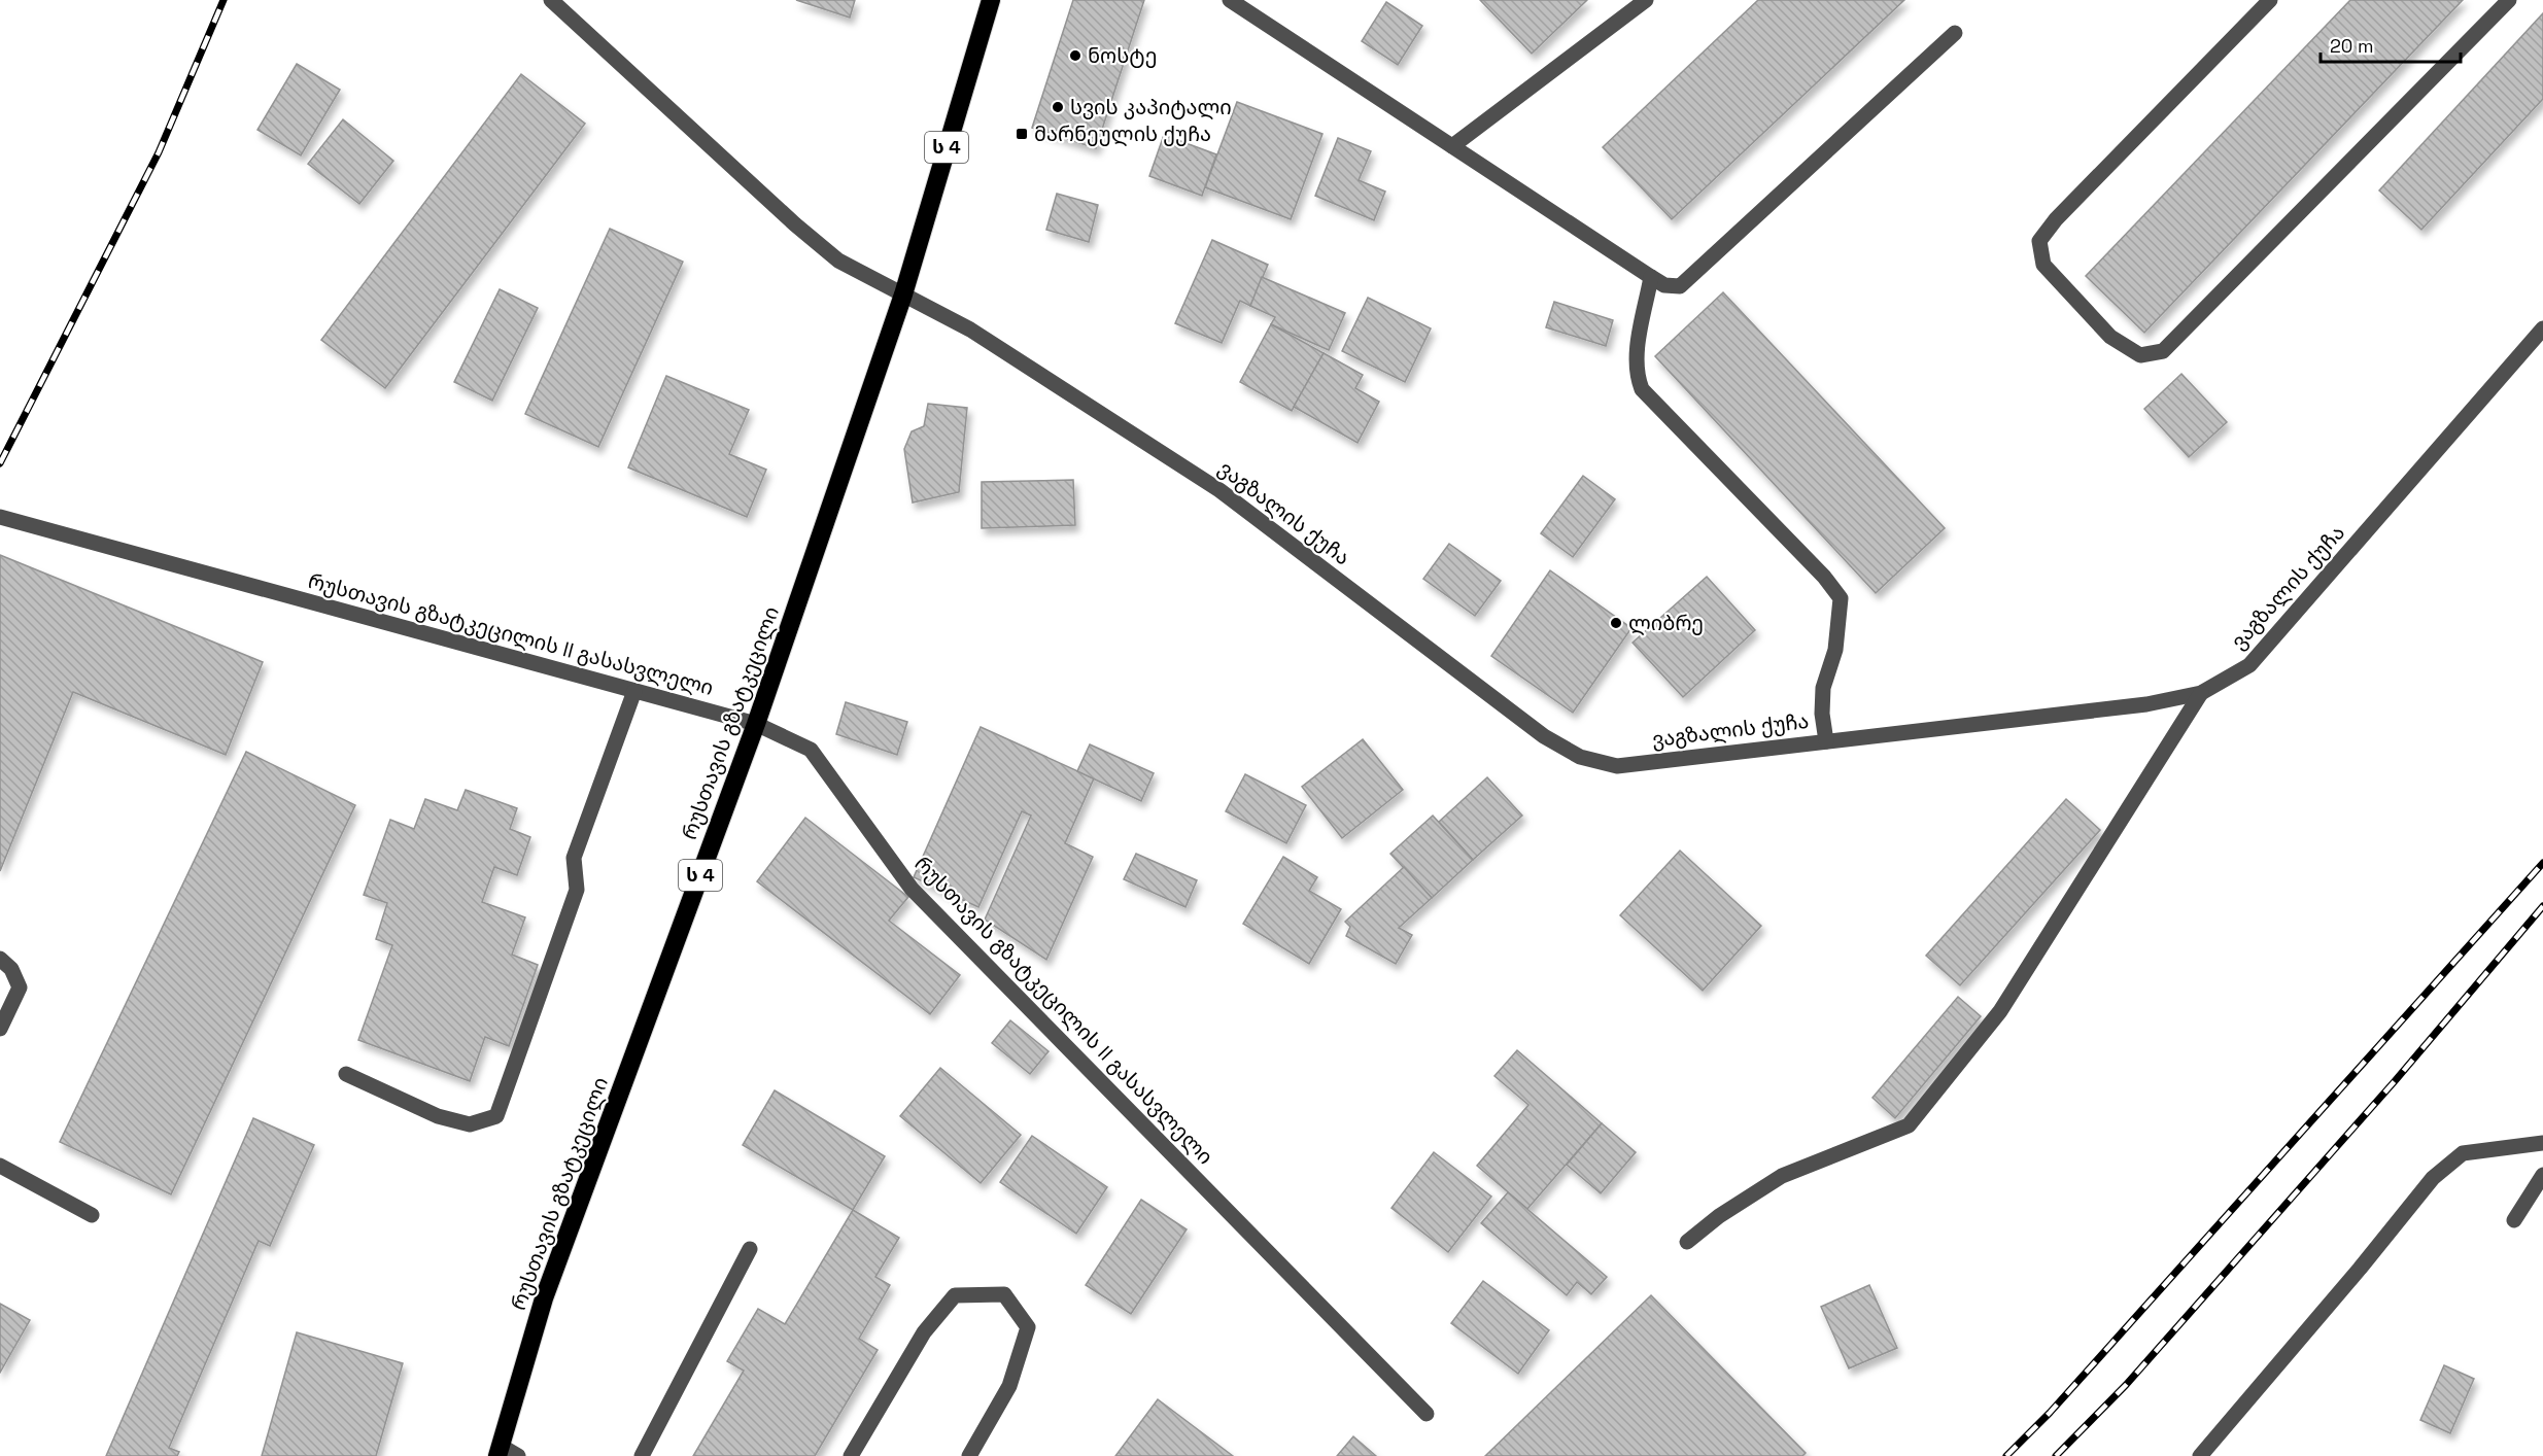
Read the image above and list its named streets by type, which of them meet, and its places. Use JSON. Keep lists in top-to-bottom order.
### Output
{
  "streets": {
    "highway": ["ს 4", "რუსთავის გზატკეცილი"],
    "street": ["ვაგზალის ქუჩა", "რუსთავის გზატკეცილის II გასასვლელი"]
  },
  "crossings": [
    ["ვაგზალის ქუჩა", "რუსთავის გზატკეცილი"],
    ["რუსთავის გზატკეცილის II გასასვლელი", "რუსთავის გზატკეცილი"]
  ],
  "places": {
    "other": ["ნოსტე", "სვის კაპიტალი", "ლიბრე"],
    "transit": ["მარნეულის ქუჩა"]
  },
  "scale_bar": "20 m"
}
